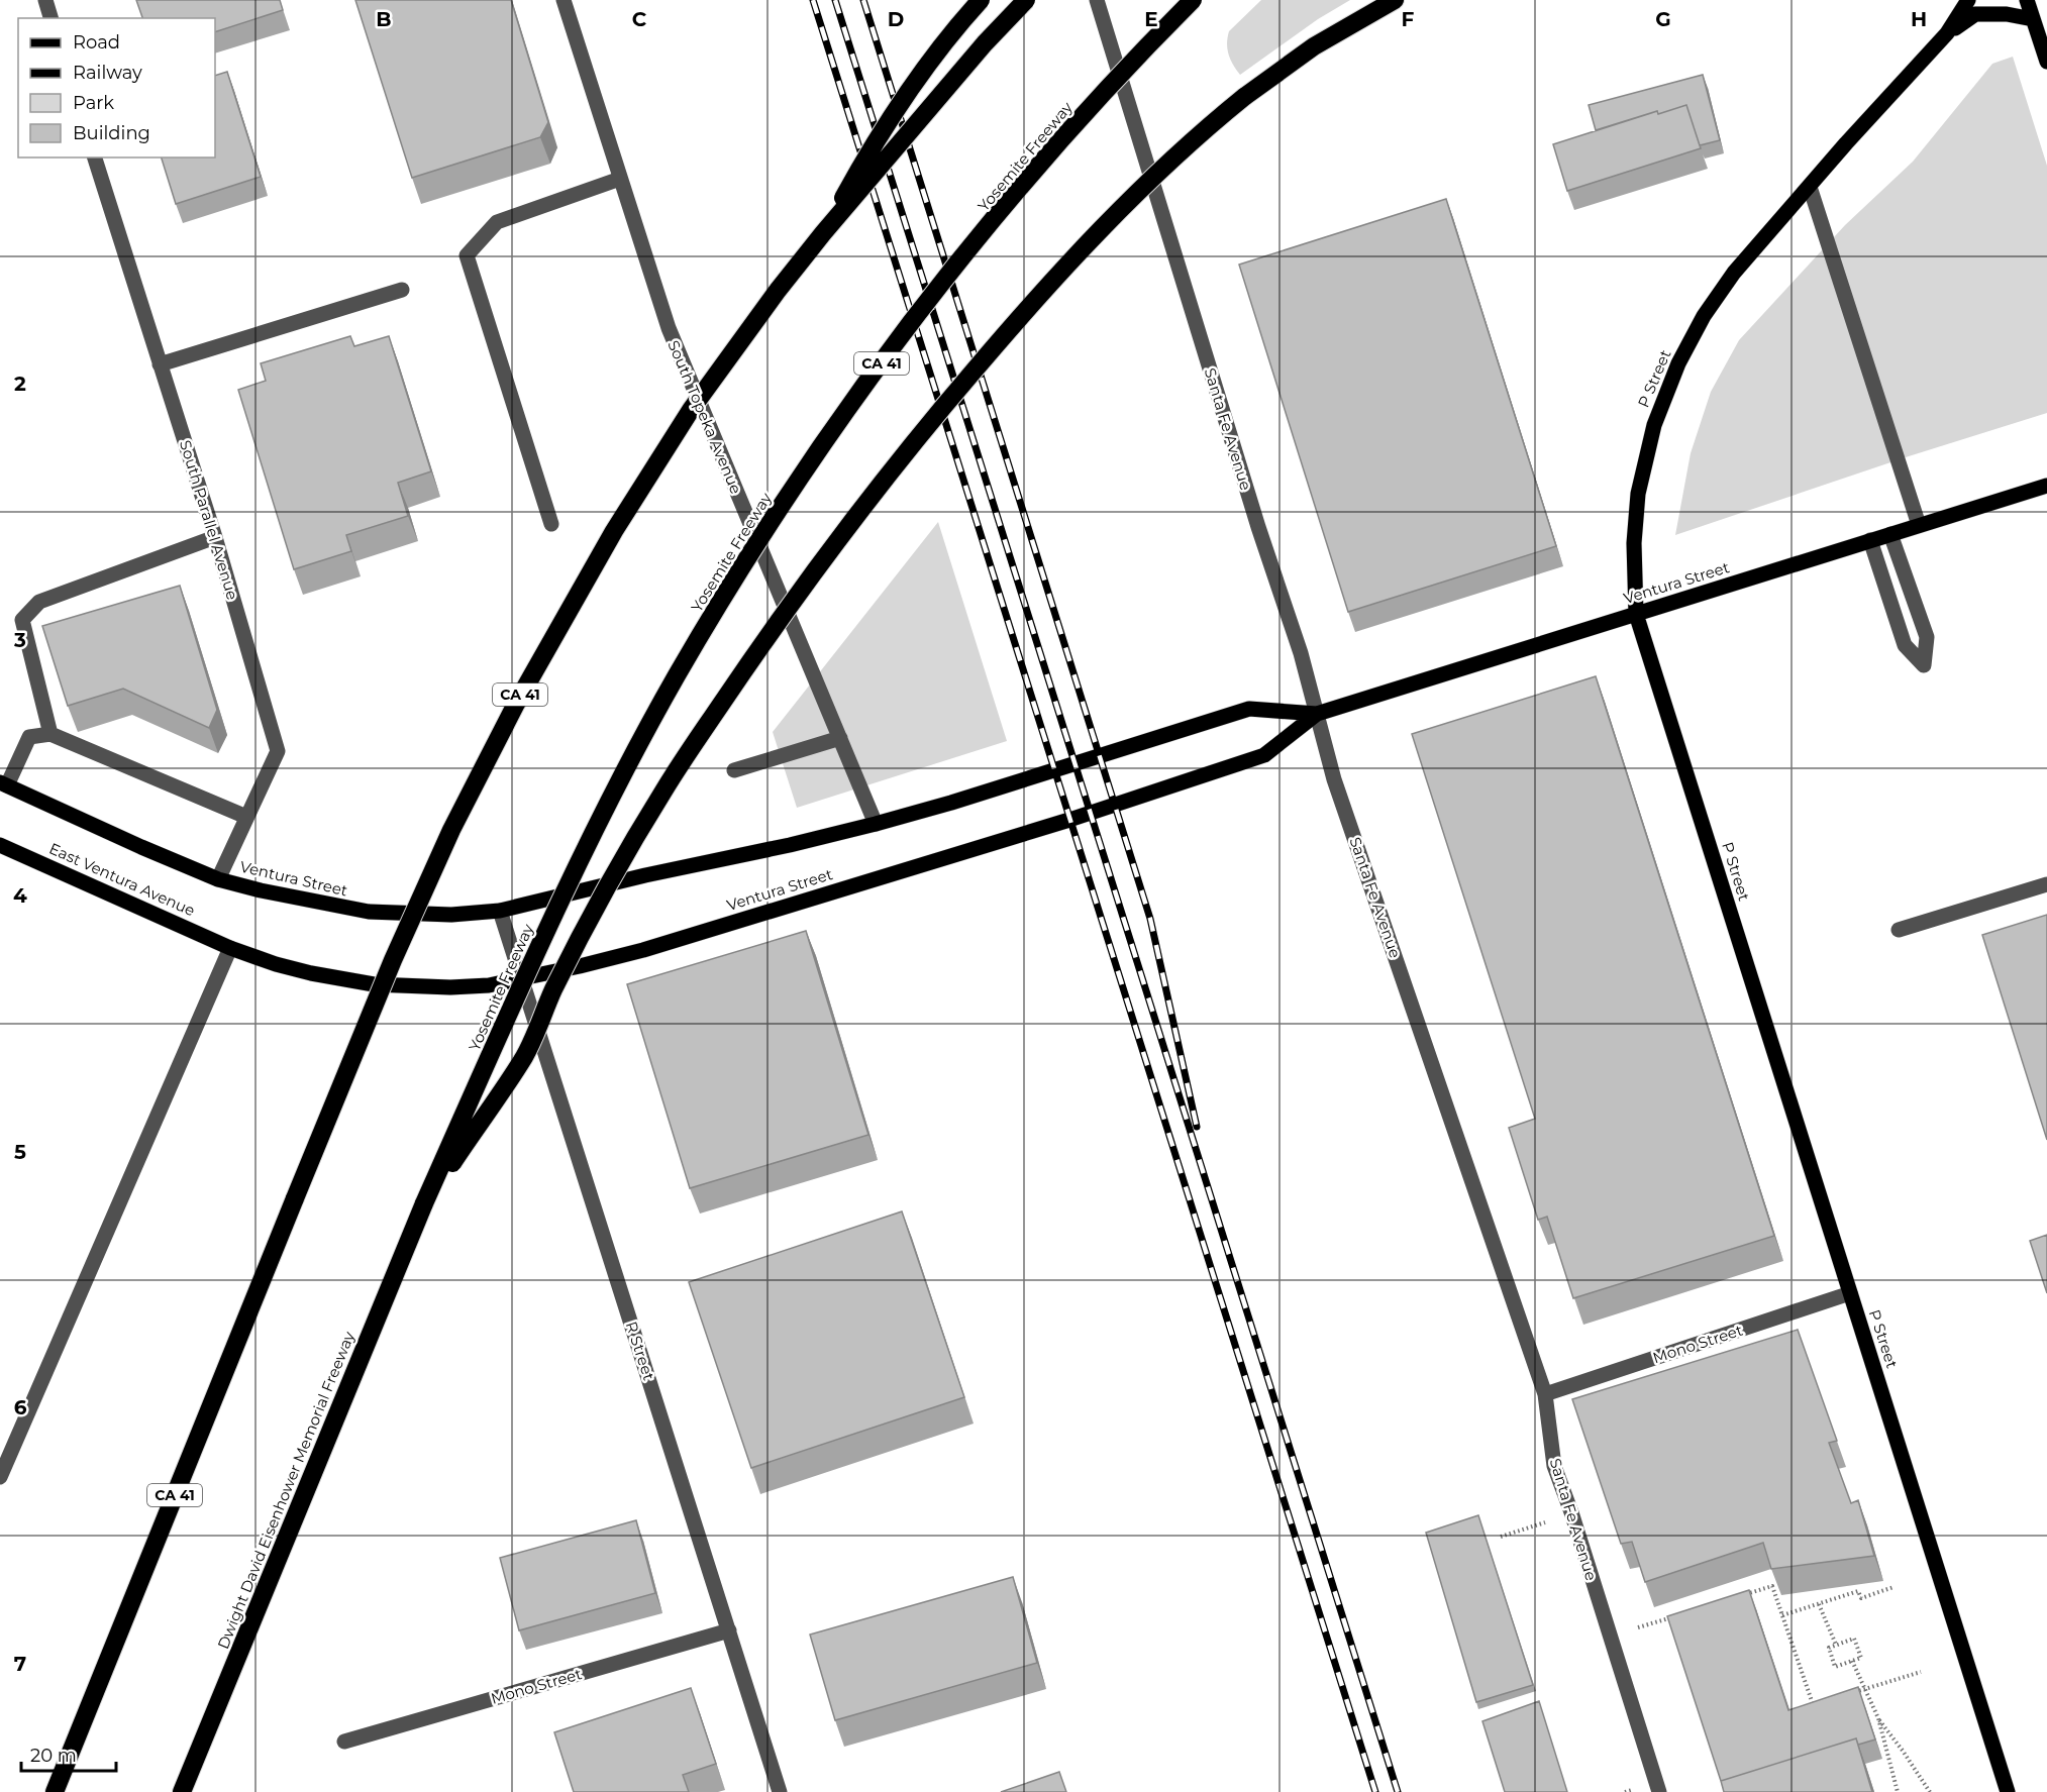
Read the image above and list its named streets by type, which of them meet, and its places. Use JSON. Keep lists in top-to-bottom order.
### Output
{
  "streets": {
    "highway": ["Yosemite Freeway", "CA 41", "Dwight David Eisenhower Memorial Freeway"],
    "main road": ["P Street", "Ventura Street", "East Ventura Avenue"],
    "street": [
      "South Topeka Avenue",
      "Santa Fe Avenue",
      "South Parallel Avenue",
      "Mono Street",
      "R Street"
    ]
  },
  "crossings": [
    ["Yosemite Freeway", "Dwight David Eisenhower Memorial Freeway"],
    ["P Street", "Ventura Street"],
    ["P Street", "Mono Street"],
    ["South Topeka Avenue", "Ventura Street"],
    ["Santa Fe Avenue", "Ventura Street"],
    ["Santa Fe Avenue", "Mono Street"],
    ["South Parallel Avenue", "Ventura Street"],
    ["Ventura Street", "East Ventura Avenue"],
    ["Ventura Street", "R Street"],
    ["Mono Street", "R Street"]
  ],
  "legend": [
    "Road",
    "Railway",
    "Park",
    "Building"
  ],
  "scale_bar": "20 m",
  "grid": {
    "columns": [
      "B",
      "C",
      "D",
      "E",
      "F",
      "G",
      "H"
    ],
    "rows": [
      "2",
      "3",
      "4",
      "5",
      "6",
      "7"
    ]
  }
}
